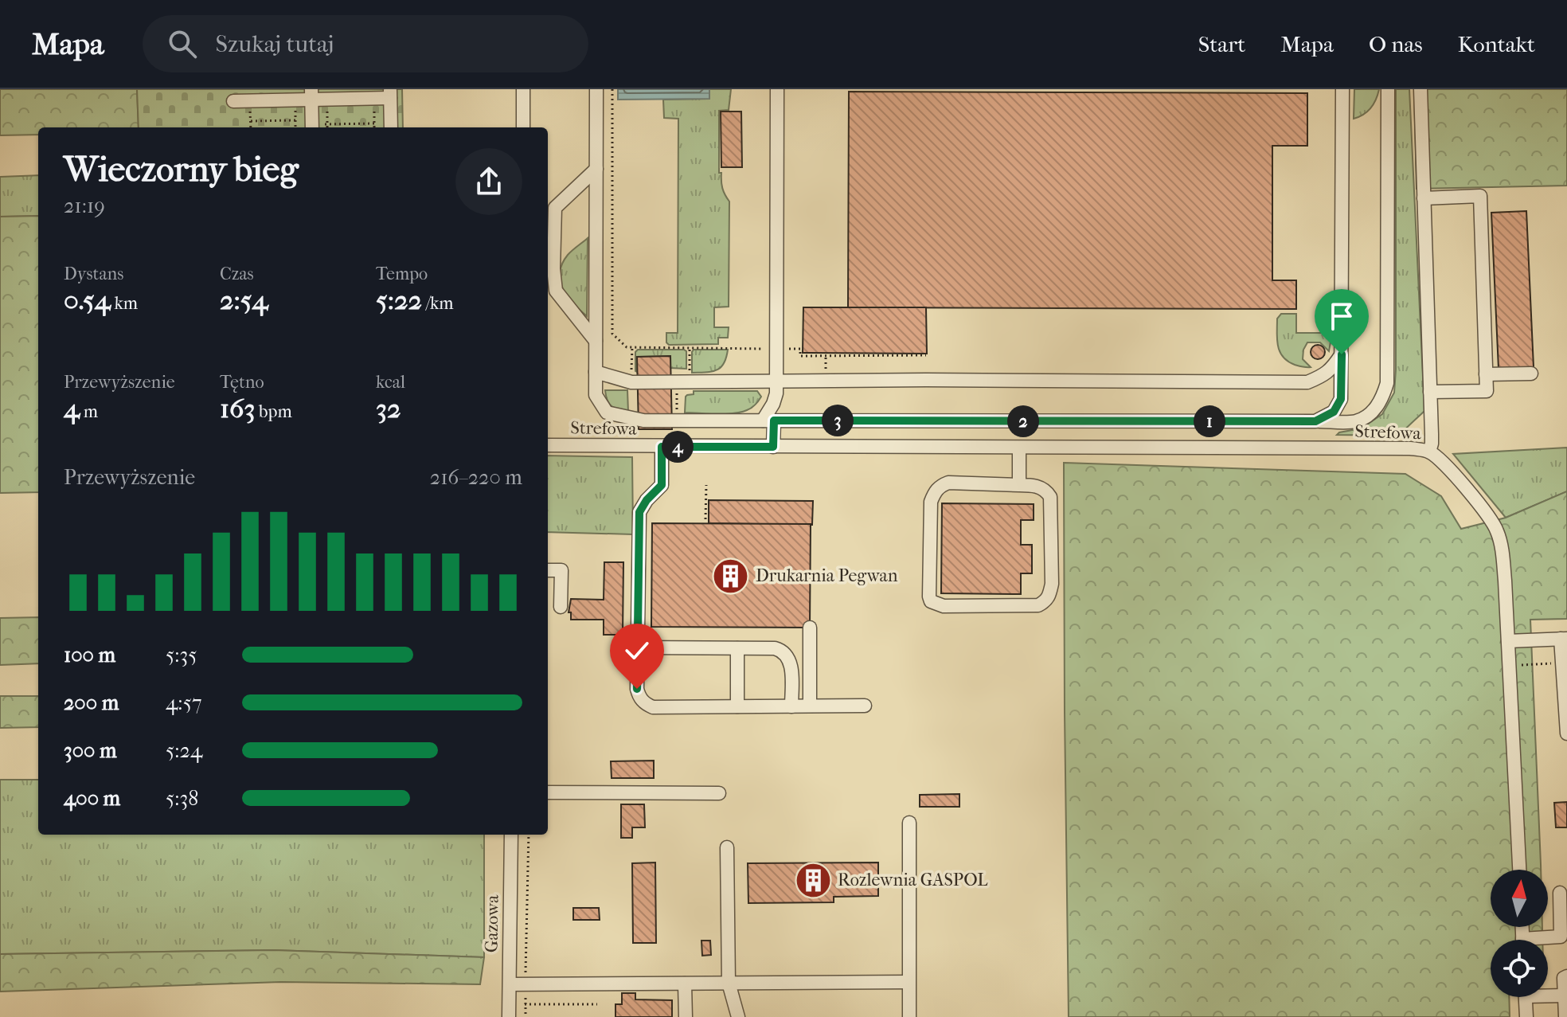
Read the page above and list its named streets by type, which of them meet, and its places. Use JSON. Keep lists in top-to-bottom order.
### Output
{
  "streets": {
    "street": ["Strefowa", "Gazowa"]
  },
  "places": {
    "building": ["Drukarnia Pegwan", "Rozlewnia GASPOL"]
  },
  "north": "top",
  "page": {
    "header": "Mapa",
    "search": "Szukaj tutaj",
    "nav": [
      "Start",
      "Mapa",
      "O nas",
      "Kontakt"
    ],
    "heading": ["Wieczorny bieg", "21:19"],
    "stats": [
      ["Dystans", "0.54 km"],
      ["Czas", "2:54"],
      ["Tempo", "5:22 /km"],
      ["Przewyższenie", "4 m"],
      ["Tętno", "163 bpm"],
      ["kcal", "32"]
    ],
    "pins": [
      "3",
      "1",
      "2",
      "4"
    ],
    "chart": ["Przewyższenie", "216–220 m"],
    "list": [
      {
        "name": "100 m",
        "note": "5:35"
      },
      {
        "name": "200 m",
        "note": "4:57"
      },
      {
        "name": "300 m",
        "note": "5:24"
      },
      {
        "name": "400 m",
        "note": "5:38"
      }
    ]
  }
}
